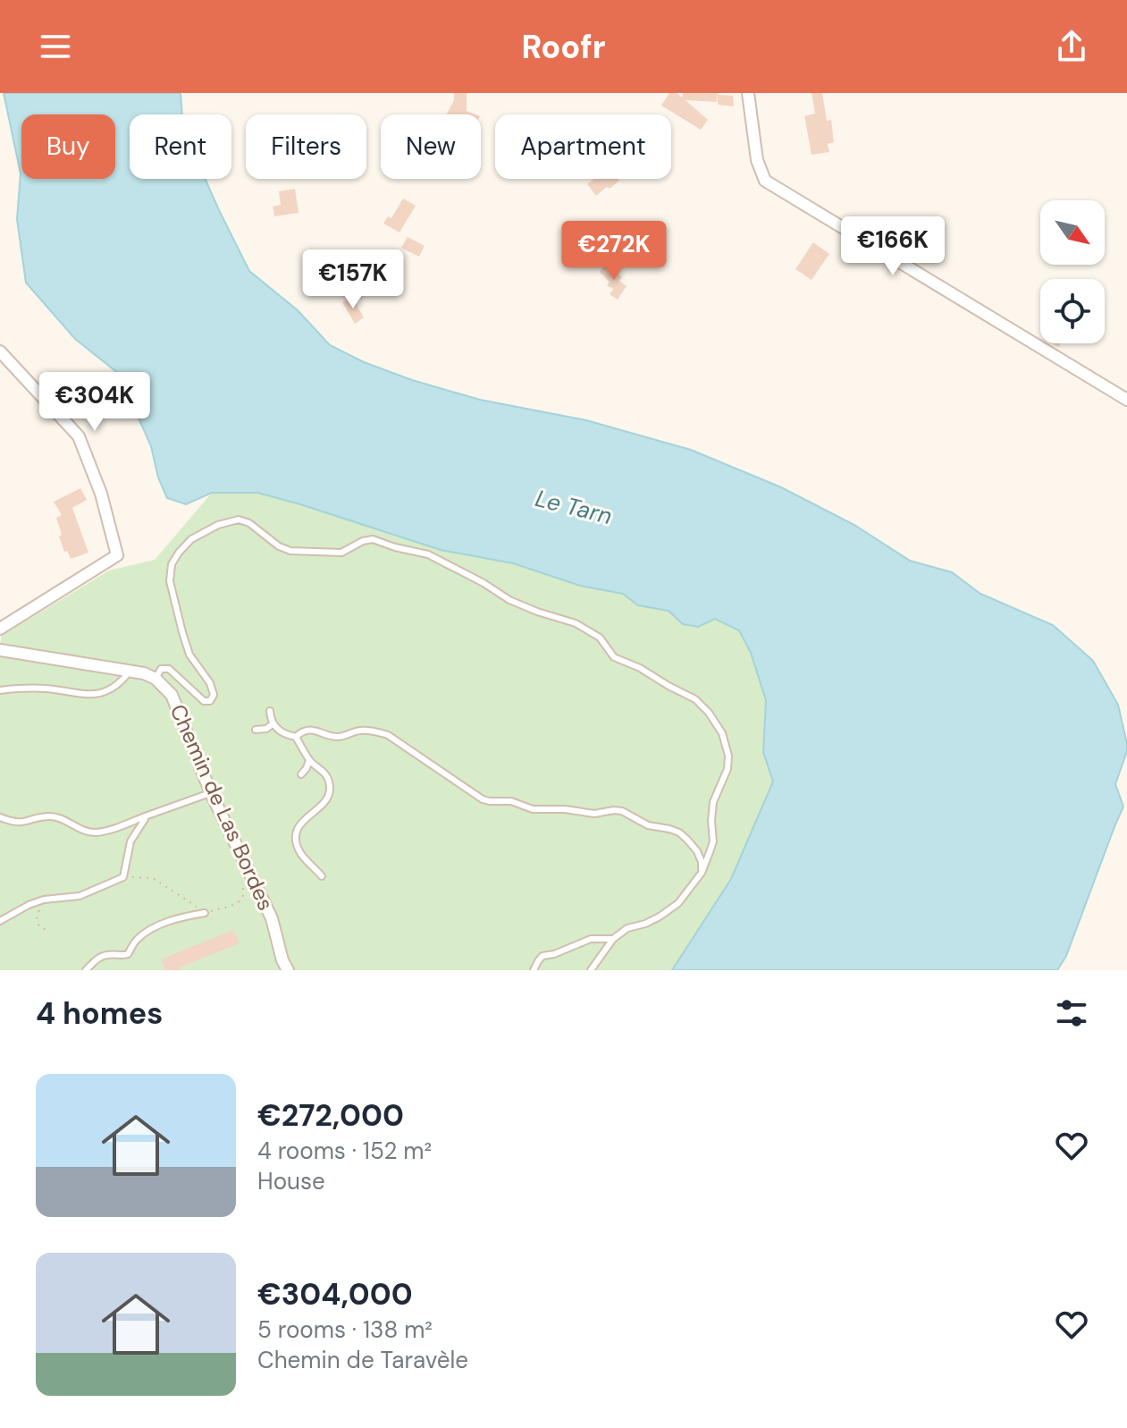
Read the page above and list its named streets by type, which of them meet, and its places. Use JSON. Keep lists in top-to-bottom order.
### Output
{
  "streets": {
    "street": ["Chemin de Las Bordes"]
  },
  "water": ["Le Tarn"],
  "north": "bottom right",
  "page": {
    "header": "Roofr",
    "chip": [
      "Buy",
      "Rent",
      "Filters",
      "New",
      "Apartment"
    ],
    "price": [
      "€166K",
      "€272K",
      "€157K",
      "€304K"
    ],
    "heading": "4 homes",
    "list": [
      {
        "name": "€272,000",
        "note": "4 rooms · 152 m² · House"
      },
      {
        "name": "€304,000",
        "note": "5 rooms · 138 m² · Chemin de Taravèle"
      }
    ]
  }
}
